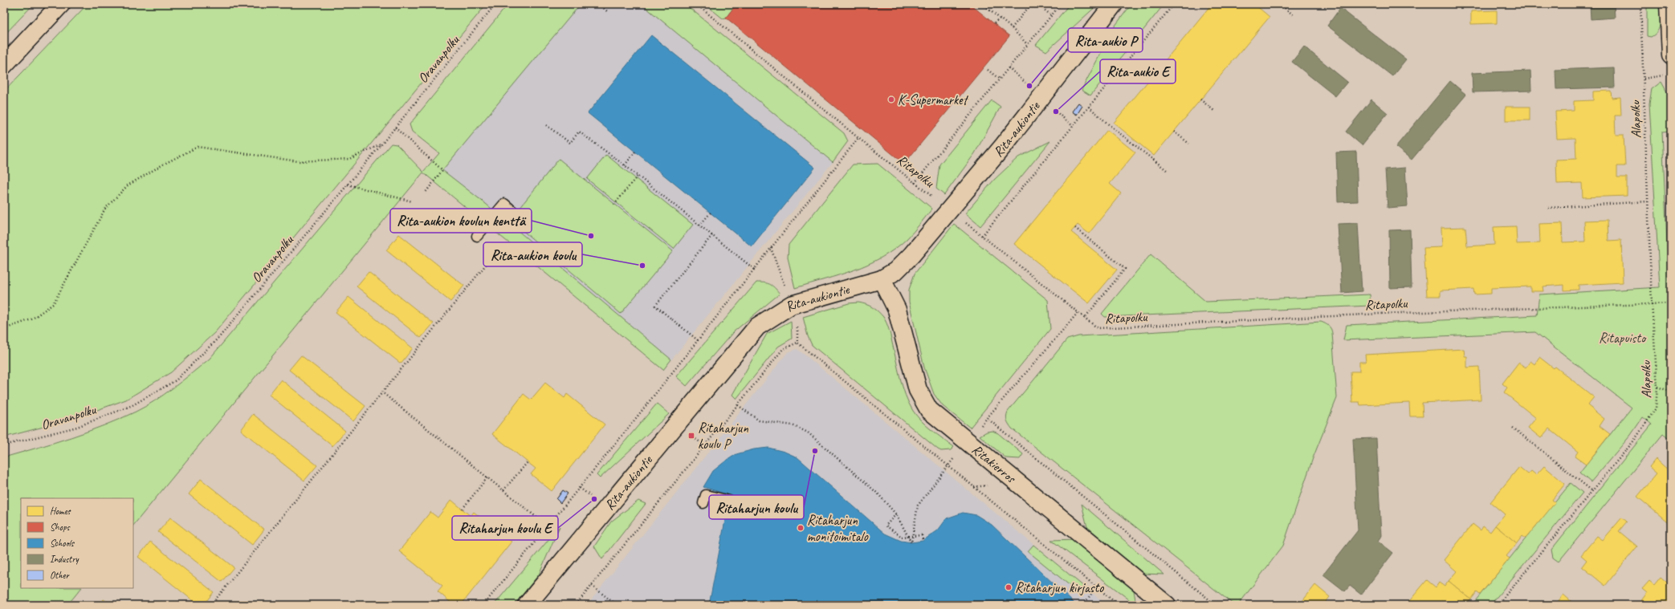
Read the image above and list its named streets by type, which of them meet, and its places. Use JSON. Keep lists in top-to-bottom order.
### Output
{
  "streets": {
    "street": ["Rita-aukiontie", "Ritakierros"],
    "path": ["Oravanpolku", "Alapolku", "Ritapolku"]
  },
  "crossings": [
    ["Alapolku", "Ritapolku"],
    ["Rita-aukiontie", "Ritapolku"],
    ["Rita-aukiontie", "Ritakierros"]
  ],
  "parks": ["Ritapuisto"],
  "places": {
    "other": [
      "Rita-aukio P",
      "K-Supermarket",
      "Rita-aukio E",
      "Rita-aukion koulun kenttä",
      "Rita-aukion koulu",
      "Ritaharjun koulu",
      "Ritaharjun koulu E",
      "Ritaharjun monitoimitalo",
      "Ritaharjun kirjasto"
    ],
    "transit": ["Ritaharjun koulu P"]
  },
  "legend": [
    "Homes",
    "Shops",
    "Schools",
    "Industry",
    "Other"
  ]
}
